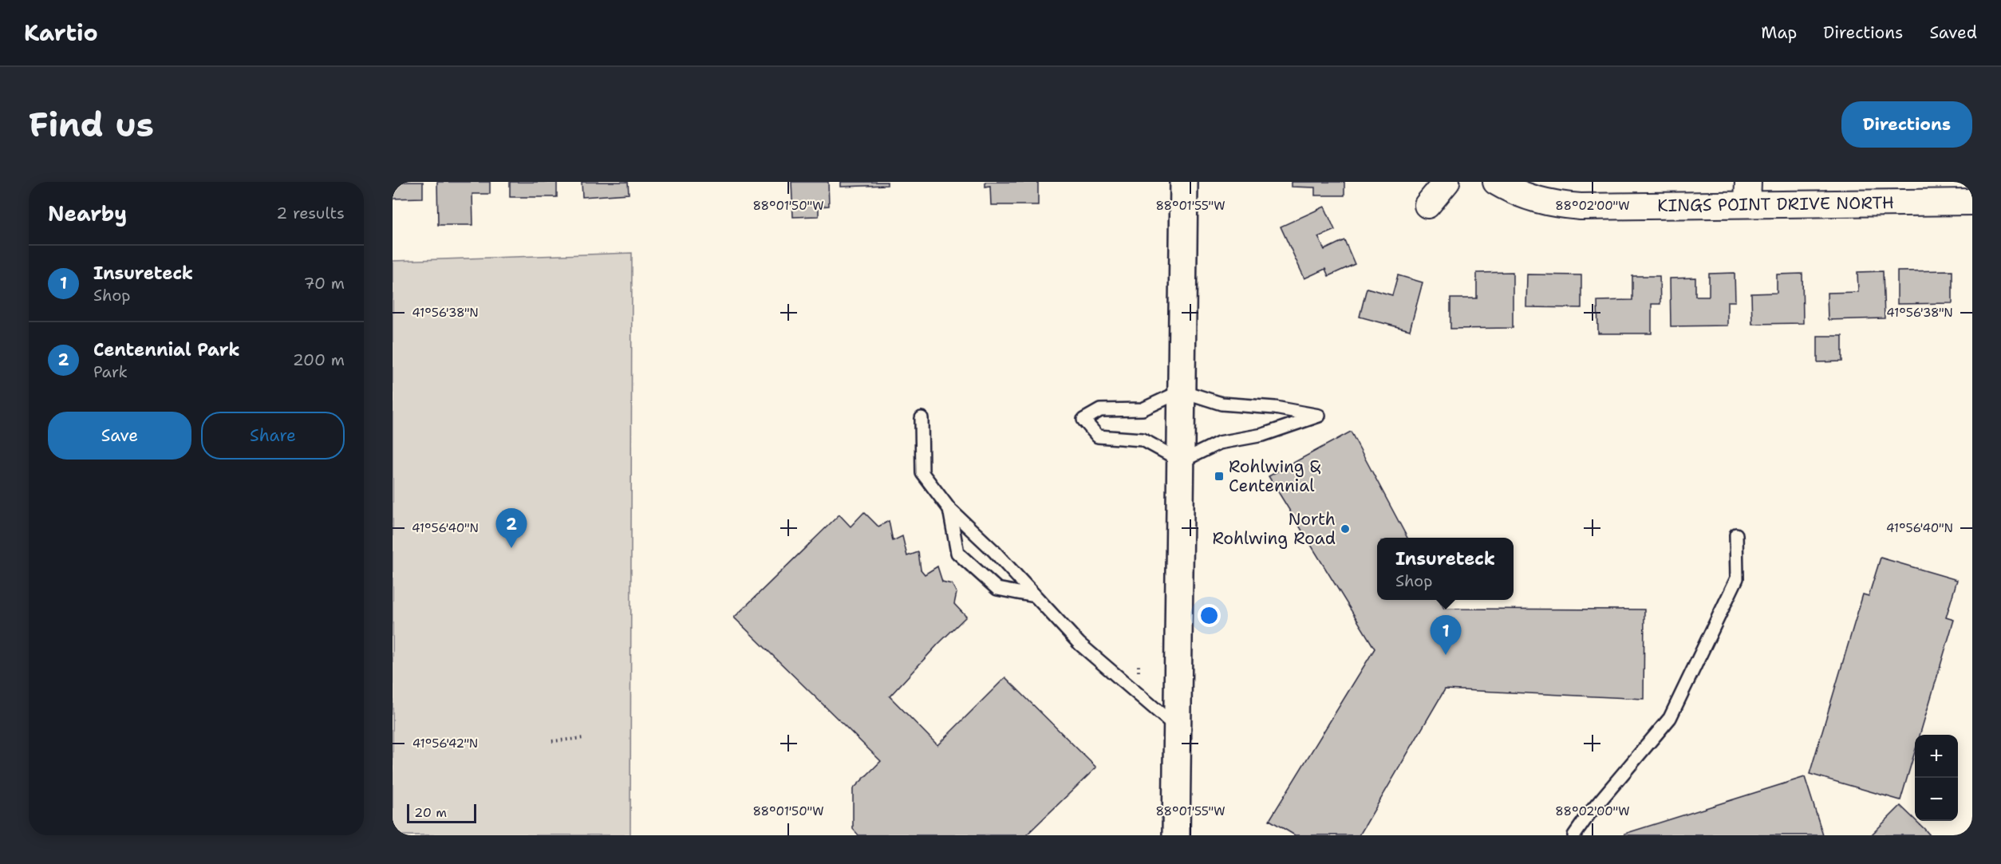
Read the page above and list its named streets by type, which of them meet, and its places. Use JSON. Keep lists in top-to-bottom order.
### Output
{
  "streets": {
    "street": ["KINGS POINT DRIVE NORTH"]
  },
  "places": {
    "transit": ["Rohlwing & Centennial"],
    "other": ["North Rohlwing Road"]
  },
  "scale_bar": "20 m",
  "page": {
    "header": "Kartio",
    "nav": ["Map", "Directions", "Saved"],
    "buttons": [
      "Directions",
      ["Save", "Share"]
    ],
    "title": "Find us",
    "heading": ["Nearby", "2 results"],
    "list": [
      {
        "mark": "1",
        "name": "Insureteck",
        "note": "Shop",
        "value": "70 m"
      },
      {
        "mark": "2",
        "name": "Centennial Park",
        "note": "Park",
        "value": "200 m"
      }
    ],
    "pins": ["2", "1"],
    "popup": ["Insureteck", "Shop"],
    "map_buttons": ["+", "−"],
    "scale": "20 m"
  },
  "coordinates": [
    "88°01'50\"W",
    "88°01'55\"W",
    "88°02'00\"W",
    "41°56'38\"N",
    "41°56'40\"N",
    "41°56'42\"N"
  ]
}
